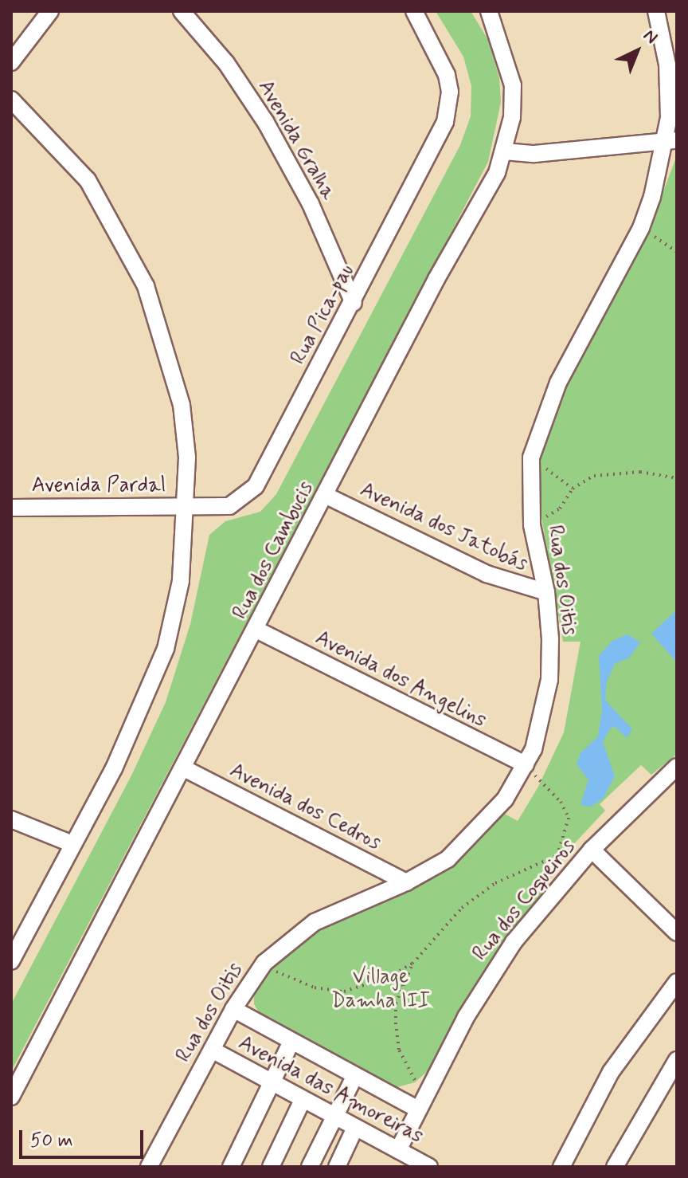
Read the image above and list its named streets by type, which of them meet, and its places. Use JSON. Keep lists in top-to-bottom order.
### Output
{
  "streets": {
    "street": [
      "Avenida Gralha",
      "Rua Pica-pau",
      "Avenida Pardal",
      "Avenida dos Jatobás",
      "Rua dos Cambucis",
      "Rua dos Oitis",
      "Avenida dos Angelins",
      "Avenida dos Cedros",
      "Rua dos Coqueiros",
      "Avenida das Amoreiras"
    ]
  },
  "crossings": [
    ["Avenida Gralha", "Rua Pica-pau"],
    ["Rua Pica-pau", "Avenida Pardal"],
    ["Avenida dos Jatobás", "Rua dos Cambucis"],
    ["Avenida dos Jatobás", "Rua dos Oitis"],
    ["Rua dos Cambucis", "Avenida dos Angelins"],
    ["Rua dos Cambucis", "Avenida dos Cedros"],
    ["Rua dos Oitis", "Avenida dos Angelins"],
    ["Rua dos Oitis", "Avenida dos Cedros"],
    ["Rua dos Oitis", "Avenida das Amoreiras"],
    ["Rua dos Coqueiros", "Avenida das Amoreiras"]
  ],
  "parks": ["Village Damha III"],
  "scale_bar": "50 m",
  "north": "top right"
}
